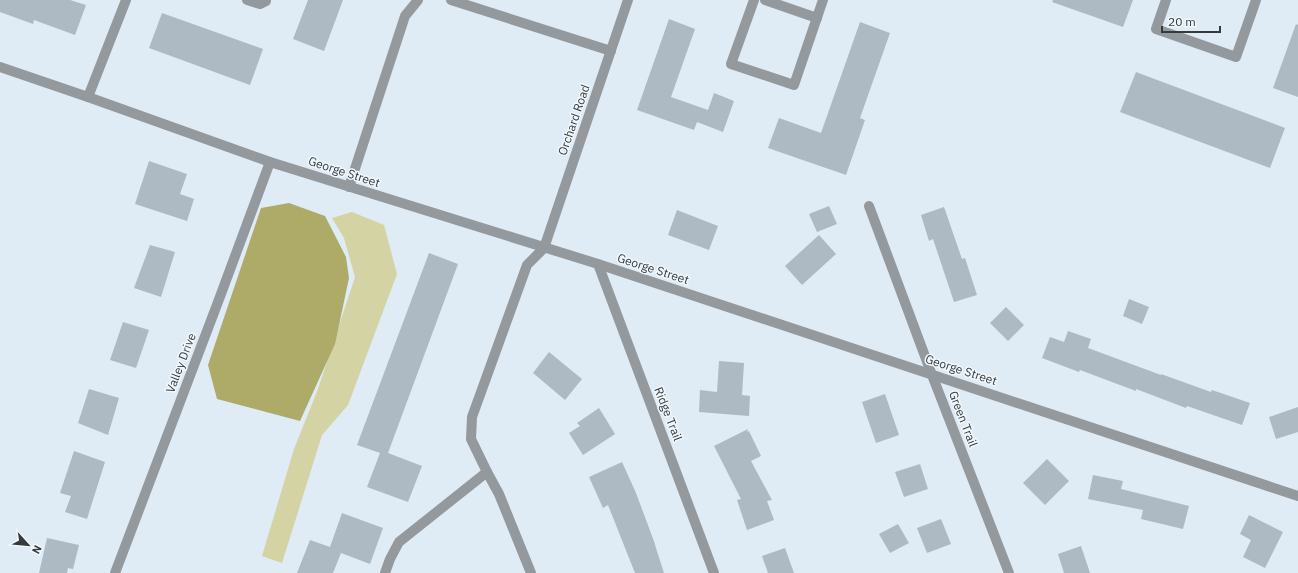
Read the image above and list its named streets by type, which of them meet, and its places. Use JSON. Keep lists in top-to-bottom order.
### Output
{
  "streets": {
    "street": [
      "Orchard Road",
      "George Street",
      "Valley Drive",
      "Ridge Trail",
      "Green Trail"
    ]
  },
  "crossings": [
    ["Orchard Road", "George Street"],
    ["George Street", "Valley Drive"],
    ["George Street", "Ridge Trail"],
    ["George Street", "Green Trail"]
  ],
  "scale_bar": "20 m",
  "north": "bottom right"
}
